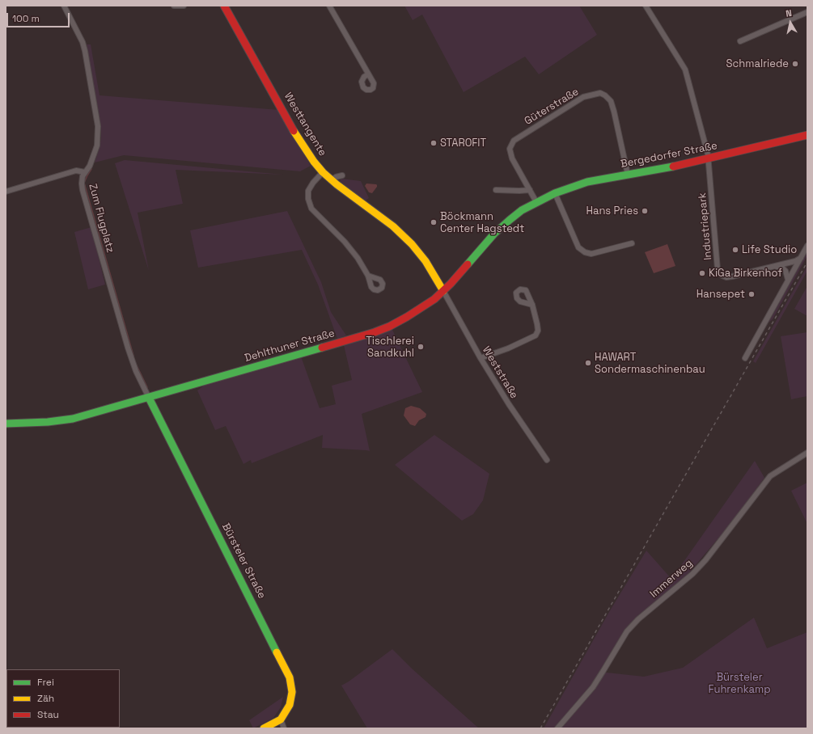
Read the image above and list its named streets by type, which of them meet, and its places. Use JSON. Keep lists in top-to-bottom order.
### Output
{
  "streets": {
    "street": [
      "Güterstraße",
      "Westtangente",
      "Bergedorfer Straße",
      "Zum Flugplatz",
      "Industriepark",
      "Dehlthuner Straße",
      "Weststraße",
      "Bürsteler Straße",
      "Immerweg"
    ]
  },
  "crossings": [
    ["Güterstraße", "Bergedorfer Straße"],
    ["Güterstraße", "Dehlthuner Straße"],
    ["Westtangente", "Dehlthuner Straße"],
    ["Westtangente", "Weststraße"],
    ["Bergedorfer Straße", "Industriepark"],
    ["Bergedorfer Straße", "Dehlthuner Straße"],
    ["Zum Flugplatz", "Dehlthuner Straße"],
    ["Zum Flugplatz", "Bürsteler Straße"],
    ["Dehlthuner Straße", "Weststraße"],
    ["Dehlthuner Straße", "Bürsteler Straße"]
  ],
  "parks": ["Bürsteler Fuhrenkamp"],
  "places": [
    "Schmalriede",
    "STAROFIT",
    "Hans Pries",
    "Böckmann Center Hagstedt",
    "Life Studio",
    "KiGa Birkenhof",
    "Hansepet",
    "Tischlerei Sandkuhl",
    "HAWART Sondermaschinenbau"
  ],
  "legend": ["Frei", "Zäh", "Stau"],
  "scale_bar": "100 m",
  "north": "top"
}
